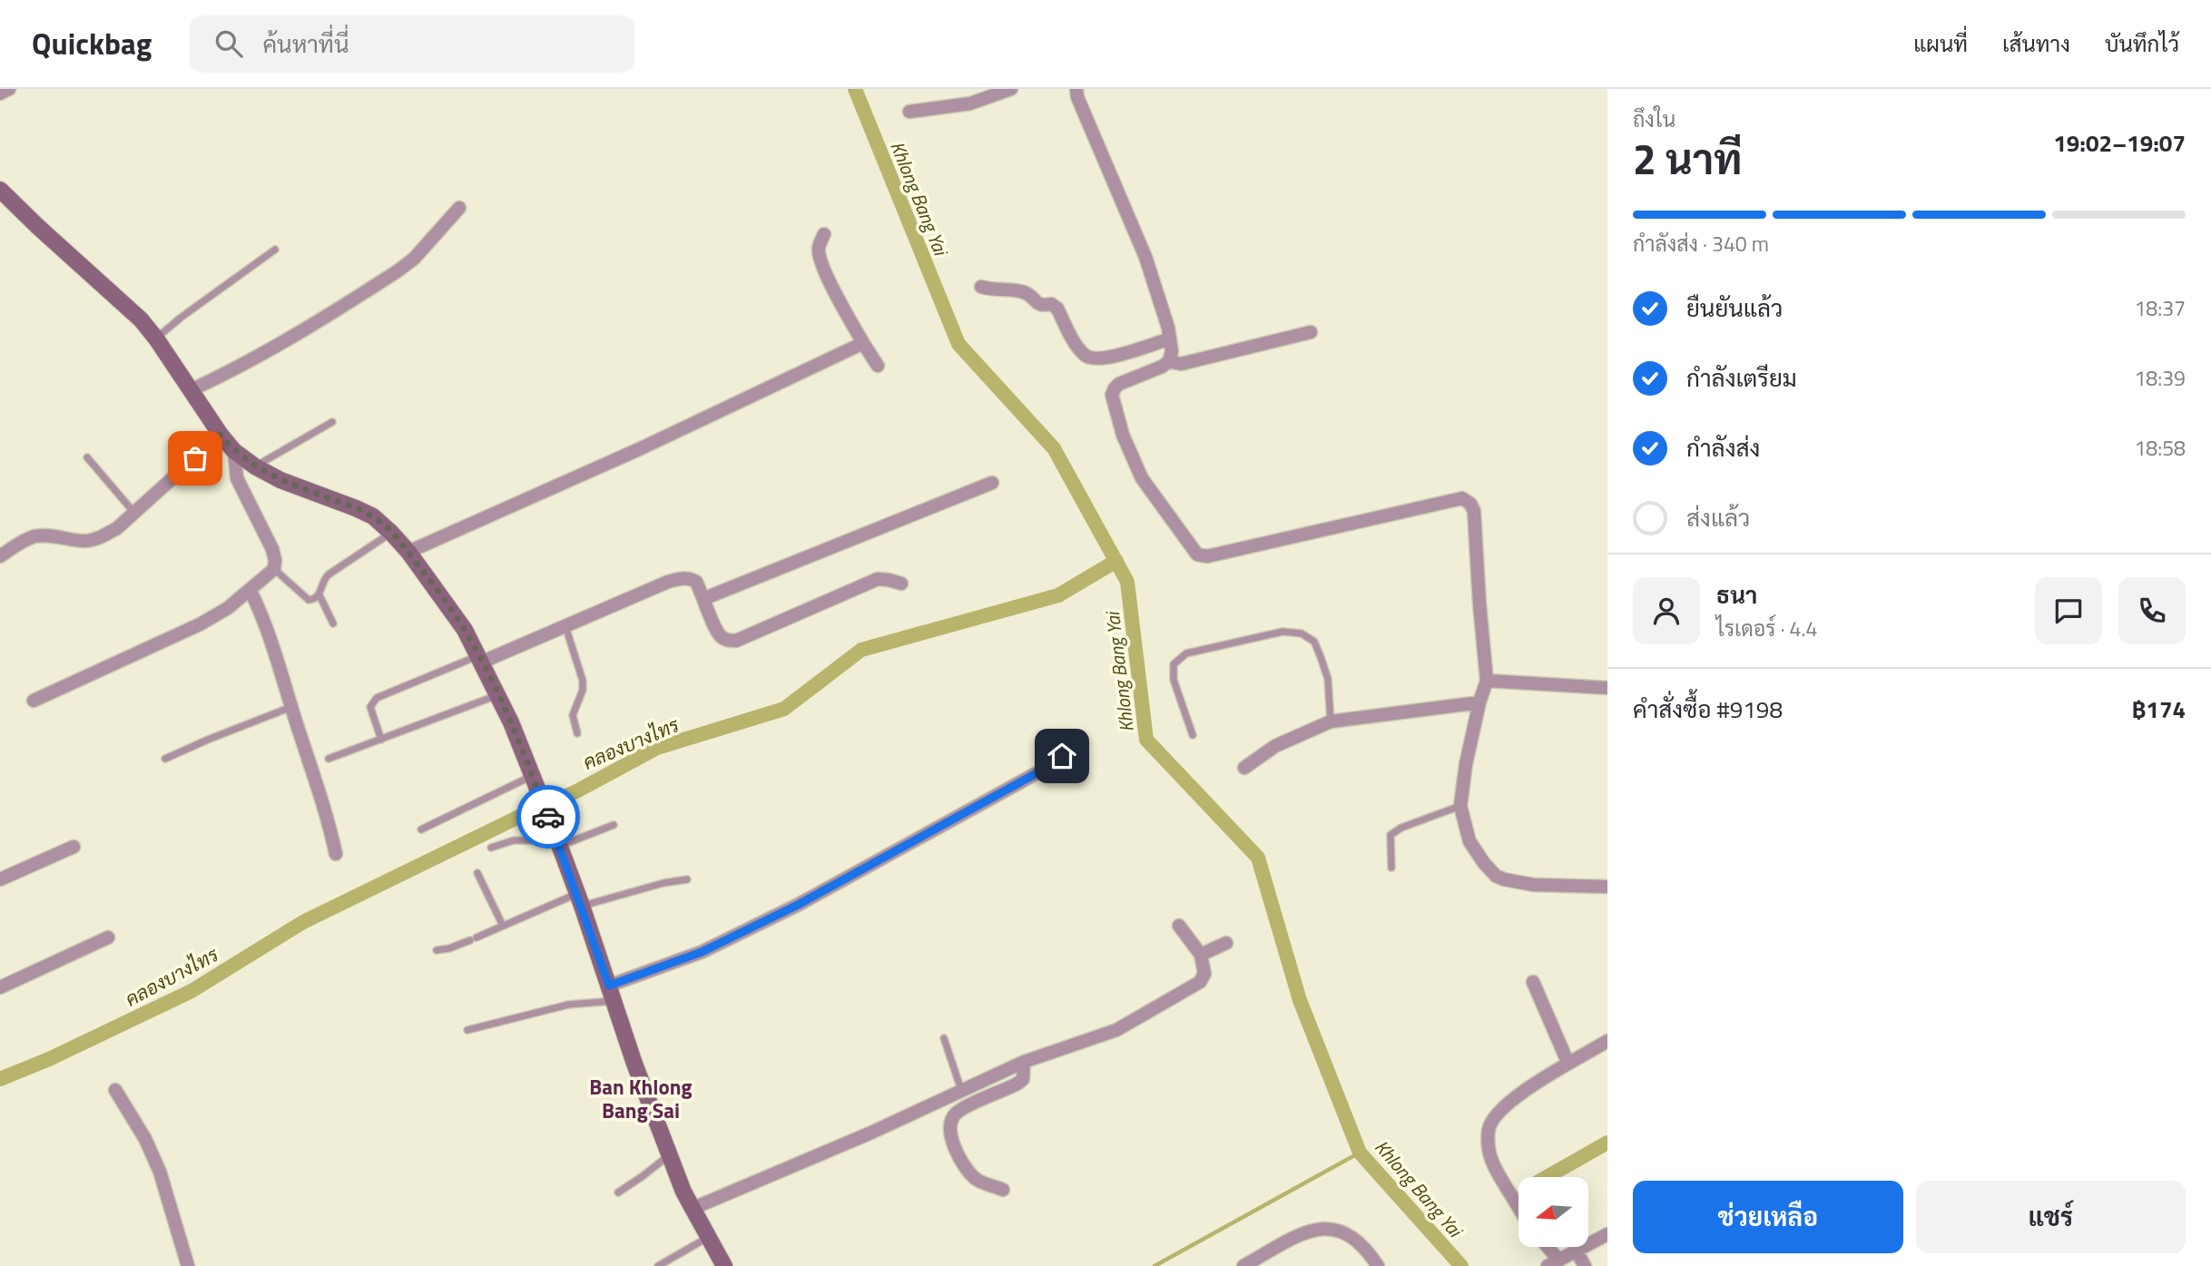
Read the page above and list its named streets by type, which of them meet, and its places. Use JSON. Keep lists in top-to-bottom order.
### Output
{
  "districts": ["Ban Khlong Bang Sai"],
  "water": ["Khlong Bang Yai", "คลองบางไทร"],
  "north": "left",
  "page": {
    "header": "Quickbag",
    "search": "ค้นหาที่นี่",
    "nav": ["แผนที่", "เส้นทาง", "บันทึกไว้"],
    "heading": ["2 นาที", "ถึงใน", "19:02–19:07"],
    "panel": [
      "ธนา",
      "ไรเดอร์ · 4.4",
      "คำสั่งซื้อ #9198",
      "฿174"
    ],
    "bar": "กำลังส่ง · 340 m",
    "list": [
      ["ยืนยันแล้ว", "18:37"],
      ["กำลังเตรียม", "18:39"],
      ["กำลังส่ง", "18:58"],
      "ส่งแล้ว"
    ],
    "buttons": ["ช่วยเหลือ", "แชร์"]
  }
}
